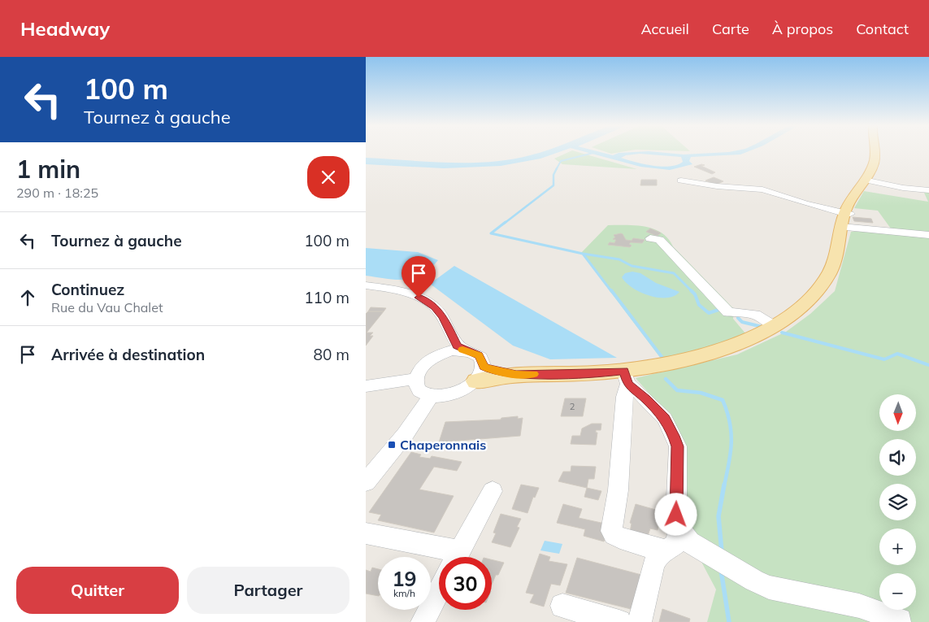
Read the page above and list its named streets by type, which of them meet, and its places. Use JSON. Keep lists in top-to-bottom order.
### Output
{
  "places": {
    "transit": ["Chaperonnais"]
  },
  "house_numbers": ["2"],
  "north": "bottom",
  "page": {
    "header": "Headway",
    "nav": [
      "Accueil",
      "Carte",
      "À propos",
      "Contact"
    ],
    "turn": ["100 m", "Tournez à gauche"],
    "heading": ["1 min", "290 m · 18:25"],
    "list": [
      {
        "name": "Tournez à gauche",
        "value": "100 m"
      },
      {
        "name": "Continuez",
        "note": "Rue du Vau Chalet",
        "value": "110 m"
      },
      {
        "name": "Arrivée à destination",
        "value": "80 m"
      }
    ],
    "map_buttons": ["+", "−"],
    "speed": "19 km/h",
    "limit": "30",
    "buttons": ["Quitter", "Partager"]
  }
}
